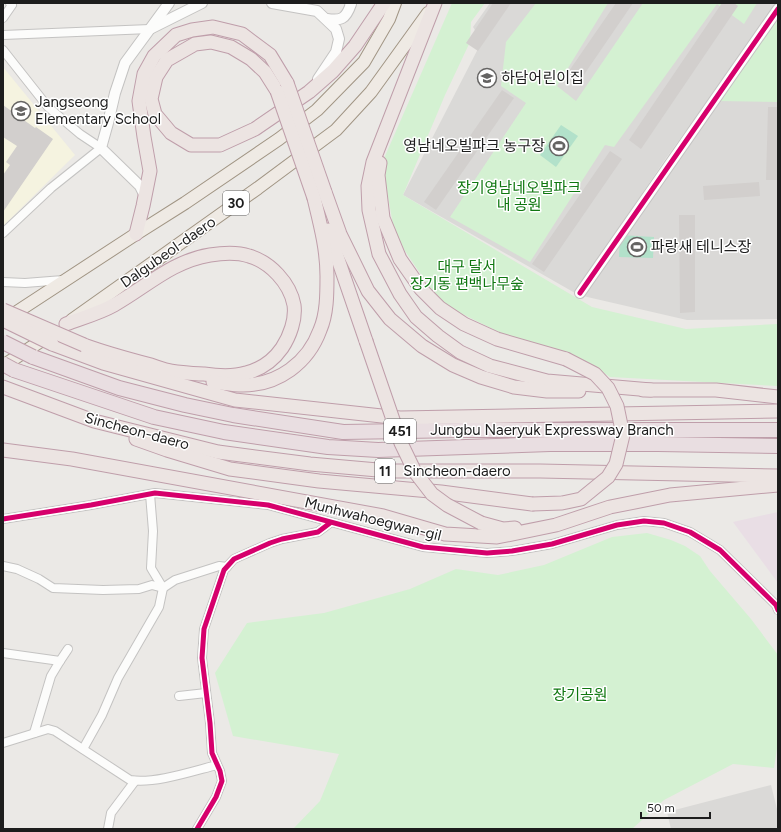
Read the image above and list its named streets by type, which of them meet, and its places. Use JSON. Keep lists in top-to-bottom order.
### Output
{
  "streets": {
    "highway": [
      "Jungbu Naeryuk Expressway Branch",
      "Sincheon-daero",
      "451",
      "11"
    ],
    "main road": ["30", "Dalgubeol-daero"],
    "street": ["Munhwahoegwan-gil"]
  },
  "crossings": [
    ["Dalgubeol-daero", "Jungbu Naeryuk Expressway Branch"]
  ],
  "parks": ["장기영남네오빌파크 내 공원", "대구 달서 장기동 편백나무숲", "장기공원"],
  "places": {
    "school or university": ["하담어린이집", "Jangseong Elementary School"],
    "sports": ["영남네오빌파크 농구장", "파랑새 테니스장"]
  },
  "scale_bar": "50 m"
}
